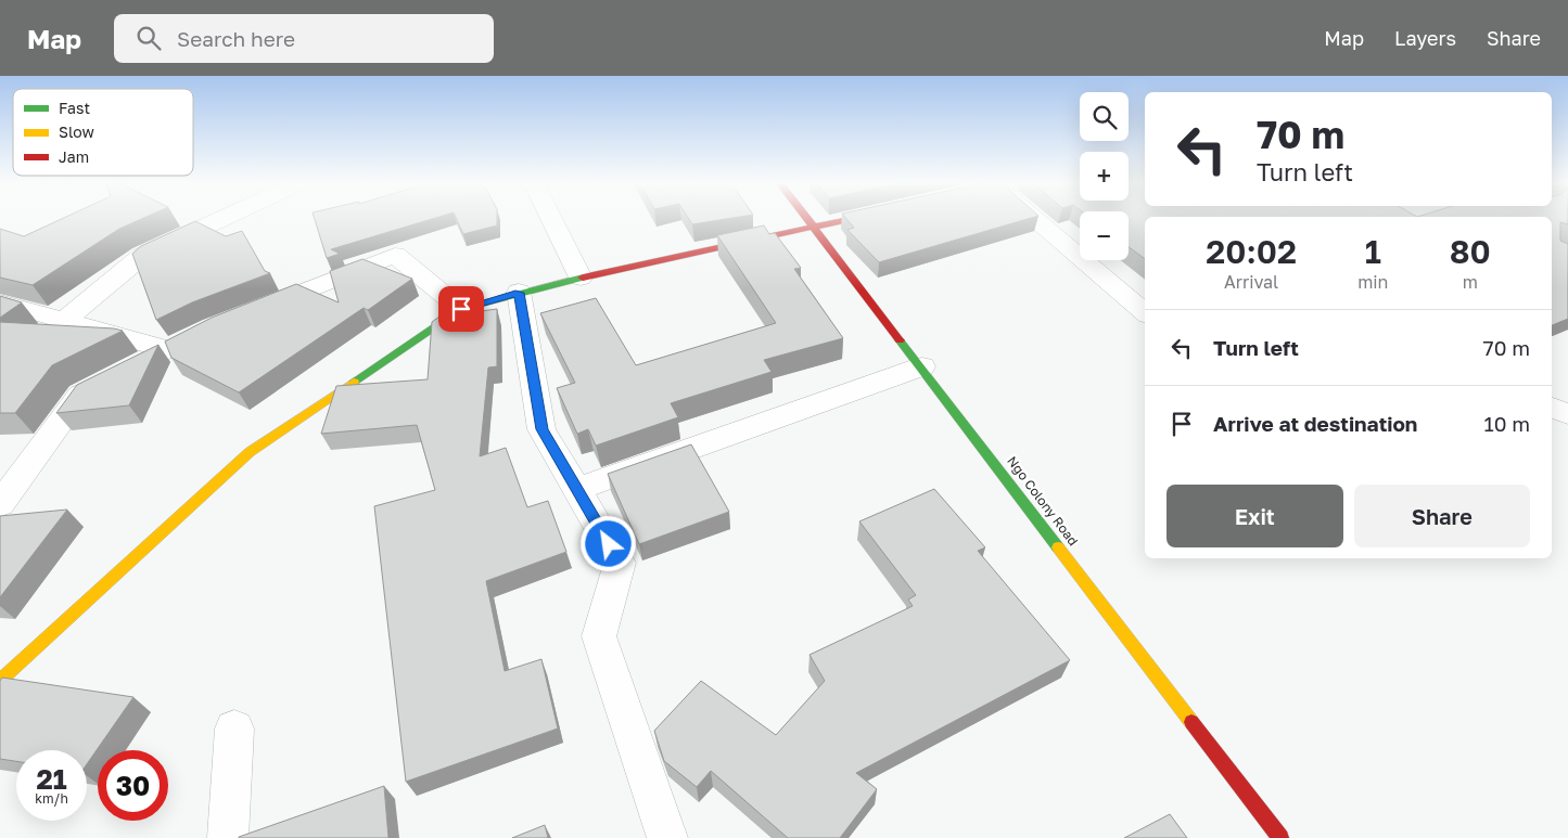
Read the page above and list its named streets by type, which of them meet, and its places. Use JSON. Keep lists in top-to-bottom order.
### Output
{
  "streets": {
    "street": ["Ngo Colony Road"]
  },
  "legend": ["Fast", "Slow", "Jam"],
  "page": {
    "header": "Map",
    "search": "Search here",
    "nav": ["Map", "Layers", "Share"],
    "map_buttons": ["+", "−"],
    "turn": ["70 m", "Turn left"],
    "eta": [
      "20:02",
      "Arrival",
      "1",
      "min",
      "80",
      "m"
    ],
    "list": [
      {
        "name": "Turn left",
        "value": "70 m"
      },
      {
        "name": "Arrive at destination",
        "value": "10 m"
      }
    ],
    "buttons": ["Exit", "Share"],
    "speed": "21 km/h",
    "limit": "30"
  }
}
